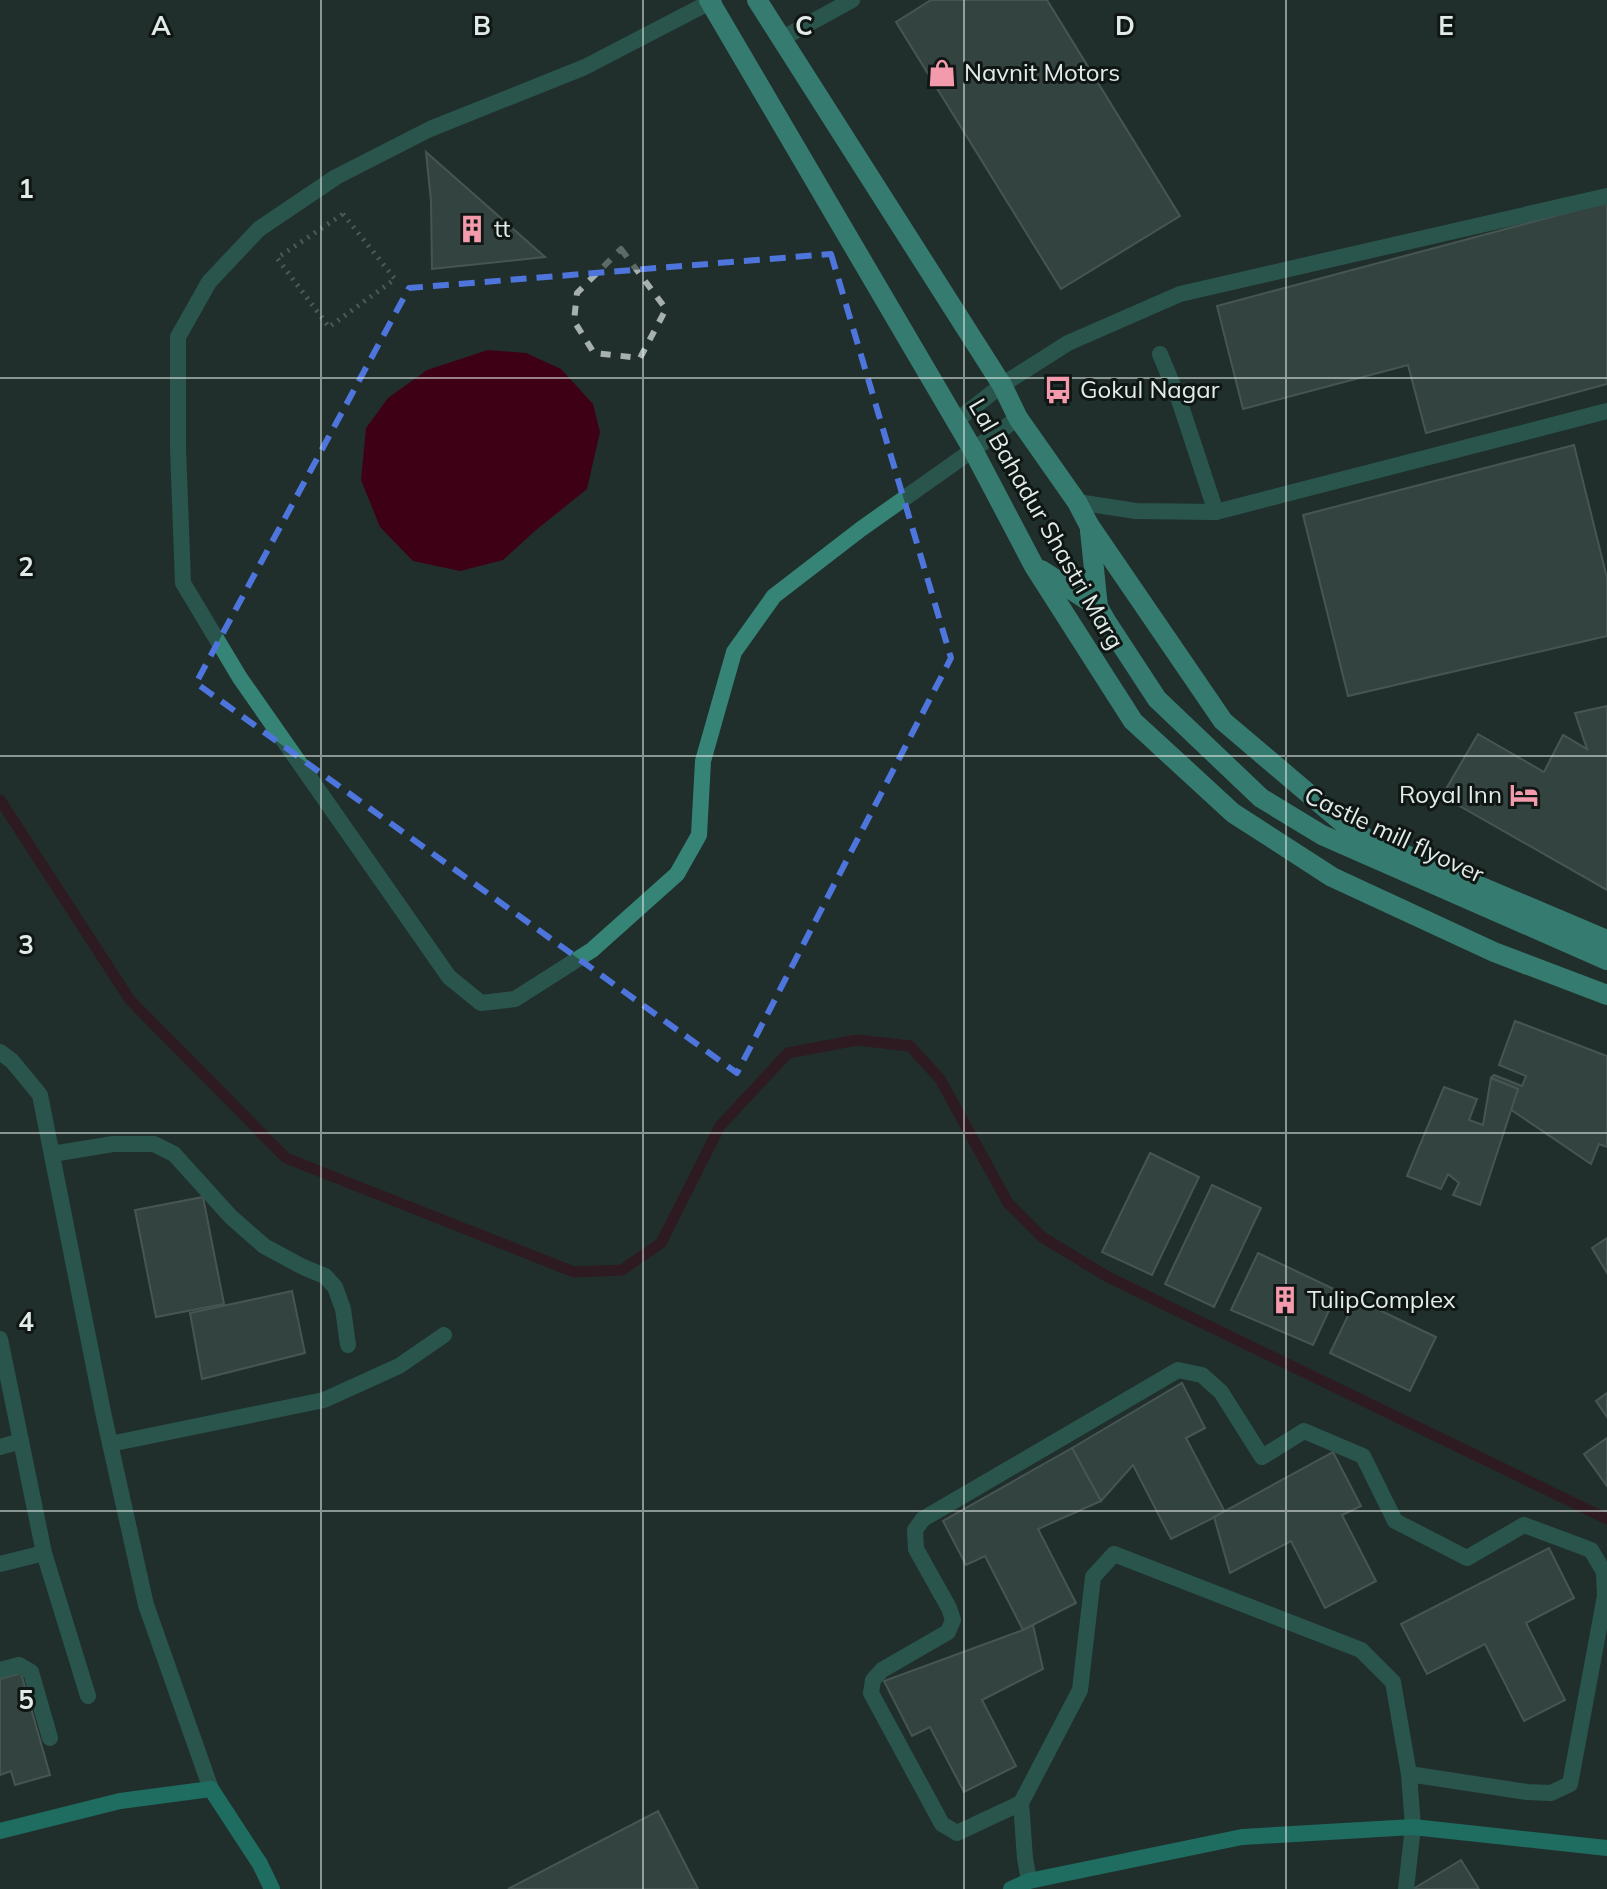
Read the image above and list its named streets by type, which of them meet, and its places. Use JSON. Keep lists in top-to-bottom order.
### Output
{
  "streets": {
    "main road": ["Lal Bahadur Shastri Marg", "Castle mill flyover"]
  },
  "places": {
    "shop": ["Navnit Motors"],
    "building": ["tt", "TulipComplex"],
    "bus stop": ["Gokul Nagar"],
    "hotel": ["Royal Inn"]
  },
  "grid": {
    "columns": [
      "A",
      "B",
      "C",
      "D",
      "E"
    ],
    "rows": [
      "1",
      "2",
      "3",
      "4",
      "5"
    ]
  }
}
